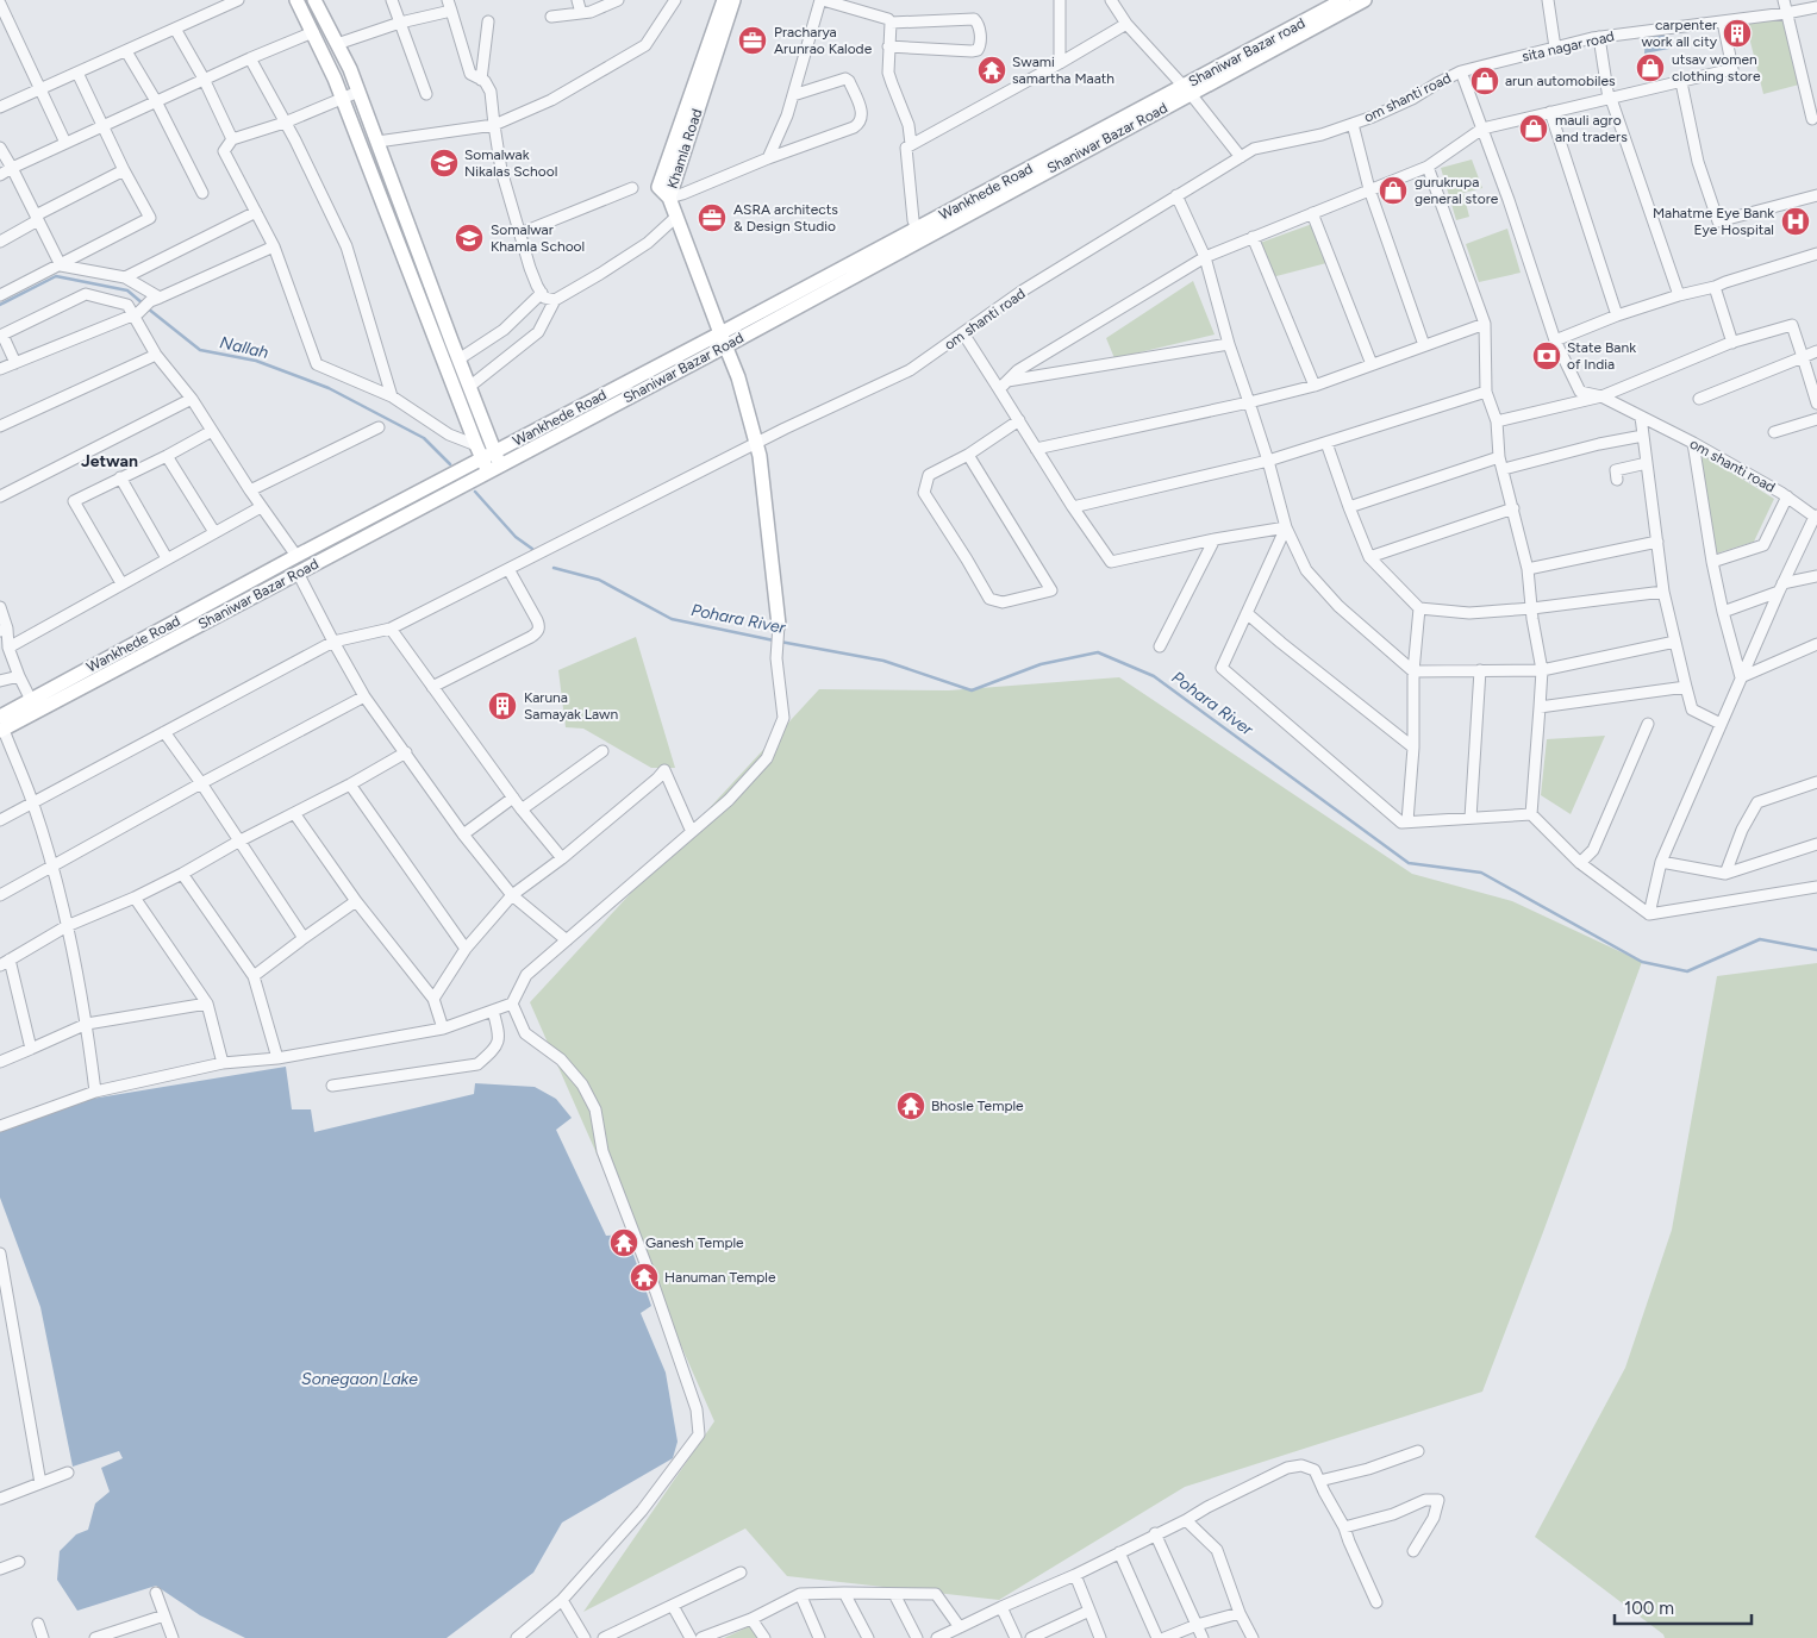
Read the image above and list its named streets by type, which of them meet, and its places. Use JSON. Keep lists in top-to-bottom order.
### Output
{
  "streets": {
    "main road": [
      "Shaniwar Bazar road",
      "Shaniwar Bazar Road",
      "Khamla Road",
      "Wankhede Road"
    ],
    "street": ["sita nagar road", "om shanti road"]
  },
  "crossings": [
    ["sita nagar road", "om shanti road"],
    ["Shaniwar Bazar road", "Shaniwar Bazar Road"],
    ["Shaniwar Bazar road", "Wankhede Road"],
    ["Shaniwar Bazar Road", "Wankhede Road"]
  ],
  "districts": ["Jetwan"],
  "water": ["Nallah", "Pohara River", "Sonegaon Lake"],
  "places": {
    "building": ["carpenter work all city", "Karuna Samayak Lawn"],
    "office": ["Pracharya Arunrao Kalode", "ASRA architects & Design Studio"],
    "shop": [
      "utsav women clothing store",
      "arun automobiles",
      "mauli agro and traders",
      "gurukrupa general store"
    ],
    "temple": [
      "Swami samartha Maath",
      "Bhosle Temple",
      "Ganesh Temple",
      "Hanuman Temple"
    ],
    "school or university": ["Somalwak Nikalas School", "Somalwar Khamla School"],
    "hospital": ["Mahatme Eye Bank Eye Hospital"],
    "bank": ["State Bank of India"]
  },
  "scale_bar": "100 m"
}
